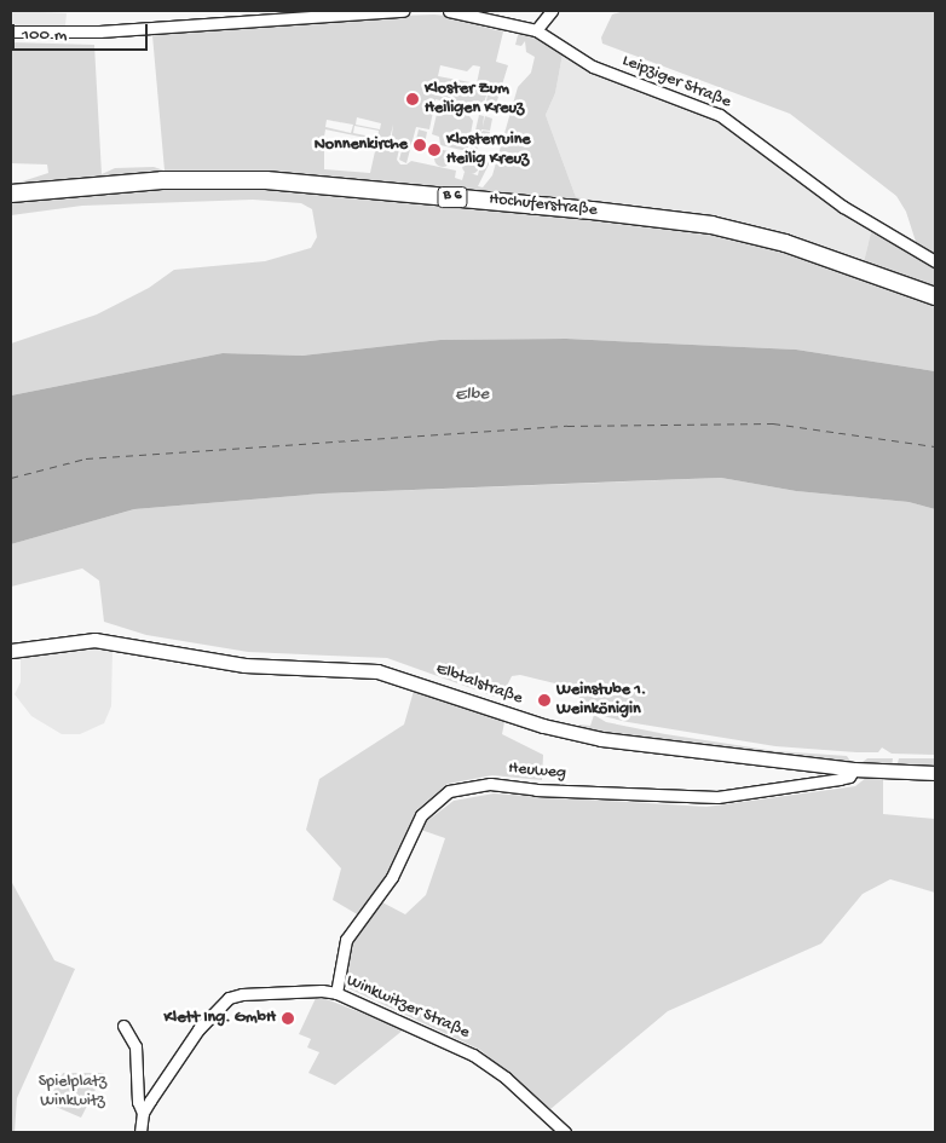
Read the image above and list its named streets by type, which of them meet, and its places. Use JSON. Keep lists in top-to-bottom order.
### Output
{
  "streets": {
    "main road": ["B 6", "Hochuferstraße"],
    "street": [
      "Leipziger Straße",
      "Elbtalstraße",
      "Heuweg",
      "Winkwitzer Straße"
    ]
  },
  "crossings": [
    ["Elbtalstraße", "Heuweg"],
    ["Heuweg", "Winkwitzer Straße"]
  ],
  "water": ["Elbe"],
  "parks": ["Spielplatz Winkwitz"],
  "places": [
    "Kloster Zum Heiligen Kreuz",
    "Nonnenkirche",
    "Klosterruine Heilig Kreuz",
    "Weinstube 1. Weinkönigin",
    "Klett Ing. GmbH"
  ],
  "scale_bar": "100 m"
}
